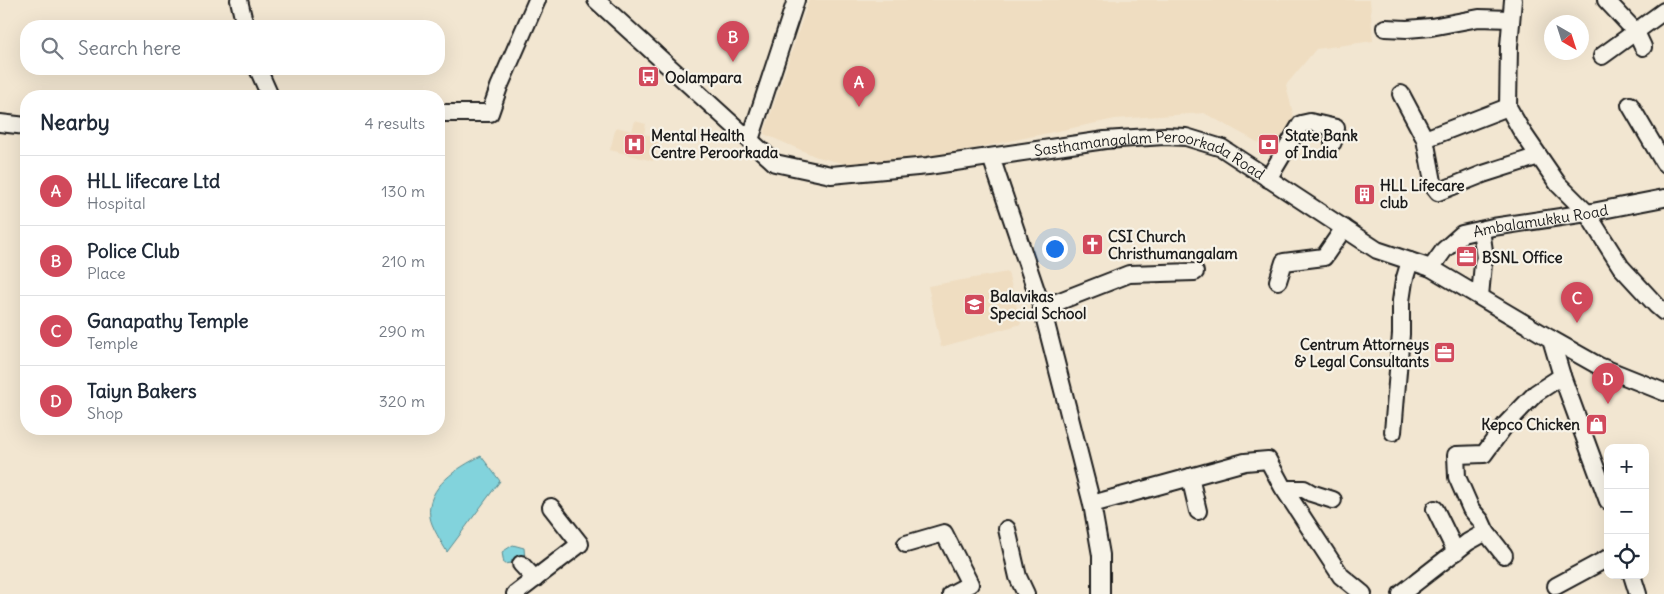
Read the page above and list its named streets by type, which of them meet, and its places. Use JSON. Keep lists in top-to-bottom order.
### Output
{
  "streets": {
    "street": ["Sasthamangalam Peroorkada Road", "Ambalamukku Road"]
  },
  "crossings": [
    ["Sasthamangalam Peroorkada Road", "Ambalamukku Road"]
  ],
  "places": {
    "bus stop": ["Oolampara"],
    "hospital": ["Mental Health Centre Peroorkada"],
    "bank": ["State Bank of India"],
    "building": ["HLL Lifecare club"],
    "church": ["CSI Church Christhumangalam"],
    "office": ["BSNL Office", "Centrum Attorneys & Legal Consultants"],
    "school or university": ["Balavikas Special School"],
    "shop": ["Kepco Chicken"]
  },
  "north": "bottom right",
  "page": {
    "search": "Search here",
    "pins": [
      "B",
      "A",
      "C",
      "D"
    ],
    "heading": ["Nearby", "4 results"],
    "list": [
      {
        "mark": "A",
        "name": "HLL lifecare Ltd",
        "note": "Hospital",
        "value": "130 m"
      },
      {
        "mark": "B",
        "name": "Police Club",
        "note": "Place",
        "value": "210 m"
      },
      {
        "mark": "C",
        "name": "Ganapathy Temple",
        "note": "Temple",
        "value": "290 m"
      },
      {
        "mark": "D",
        "name": "Taiyn Bakers",
        "note": "Shop",
        "value": "320 m"
      }
    ],
    "map_buttons": ["+", "−"]
  }
}
